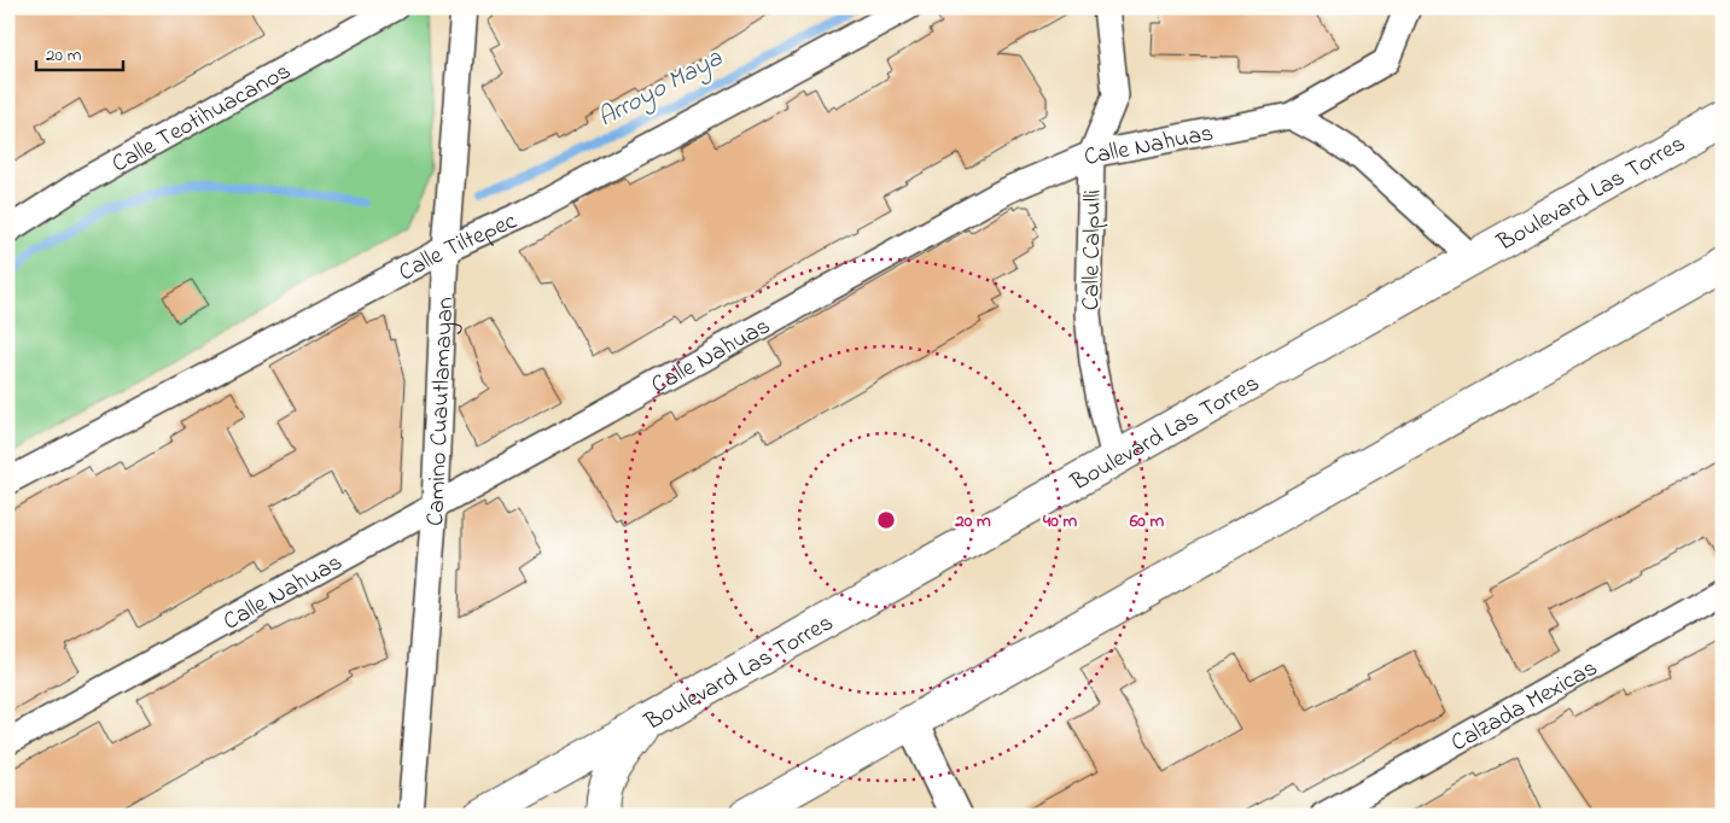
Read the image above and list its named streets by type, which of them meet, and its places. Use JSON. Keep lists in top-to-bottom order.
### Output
{
  "streets": {
    "main road": ["Boulevard Las Torres"],
    "street": [
      "Calle Teotihuacanos",
      "Calle Nahuas",
      "Calle Tiltepec",
      "Calle Calpulli",
      "Camino Cuautlamayan",
      "Calzada Mexicas"
    ]
  },
  "crossings": [
    ["Calle Nahuas", "Calle Calpulli"],
    ["Calle Nahuas", "Camino Cuautlamayan"],
    ["Boulevard Las Torres", "Calle Calpulli"],
    ["Calle Tiltepec", "Camino Cuautlamayan"]
  ],
  "water": ["Arroyo Maya"],
  "scale_bar": "20 m",
  "rings": ["20 m", "40 m", "60 m"]
}
